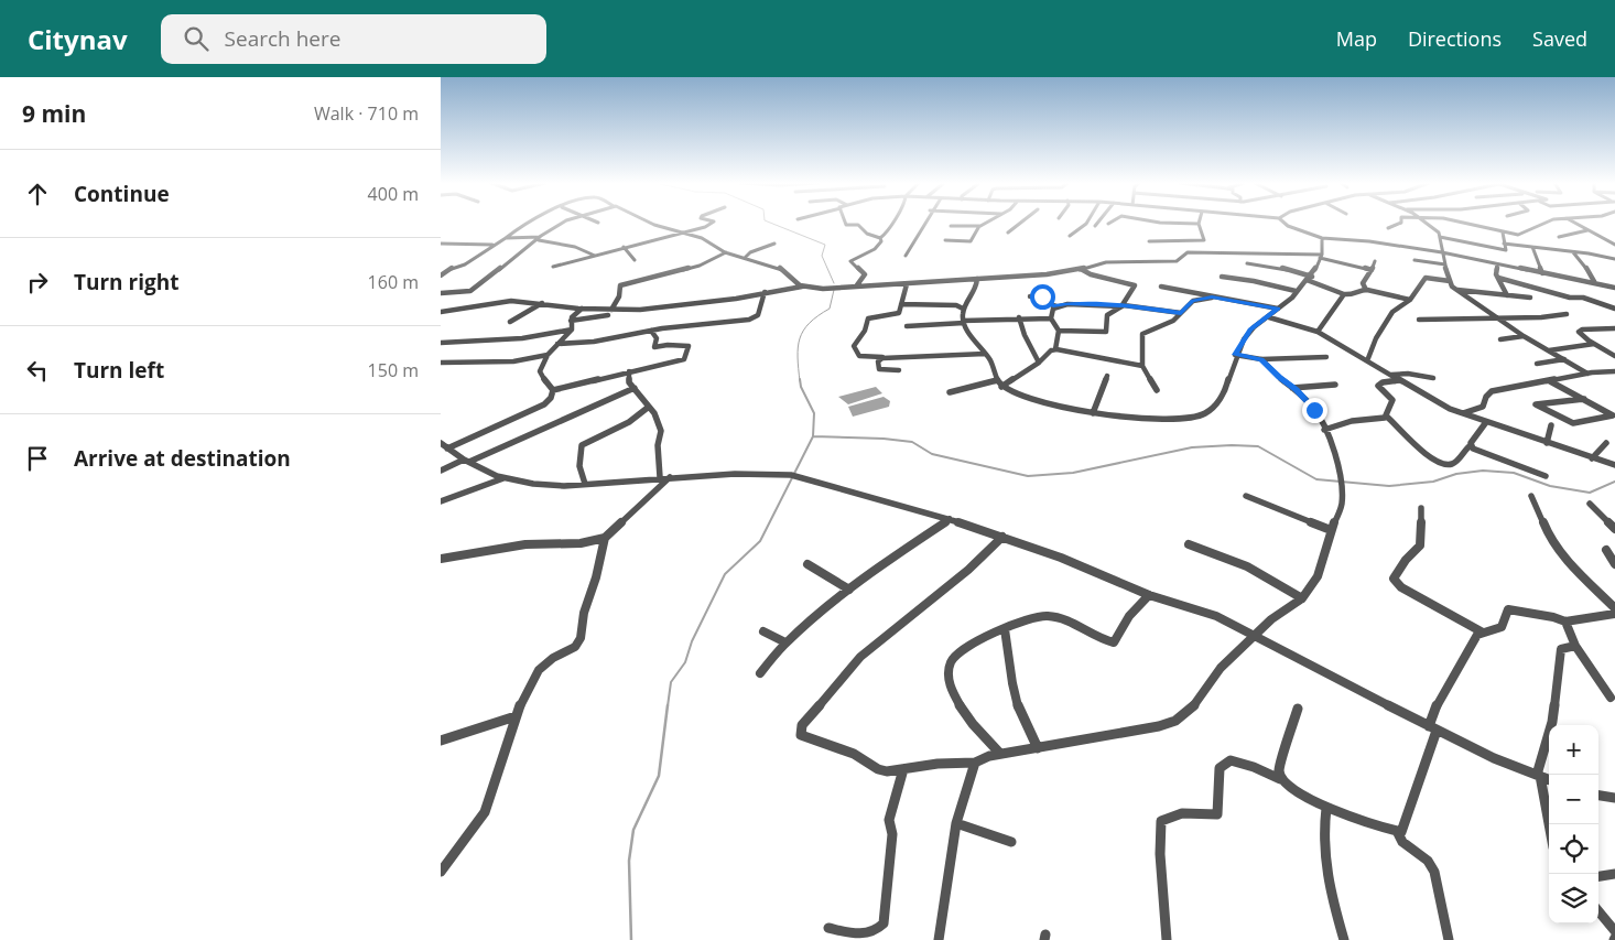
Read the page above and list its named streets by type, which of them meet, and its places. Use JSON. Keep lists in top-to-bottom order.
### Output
{
  "page": {
    "header": "Citynav",
    "search": "Search here",
    "nav": ["Map", "Directions", "Saved"],
    "heading": ["9 min", "Walk · 710 m"],
    "list": [
      ["Continue", "400 m"],
      ["Turn right", "160 m"],
      ["Turn left", "150 m"],
      "Arrive at destination"
    ],
    "map_buttons": ["+", "−"]
  }
}
